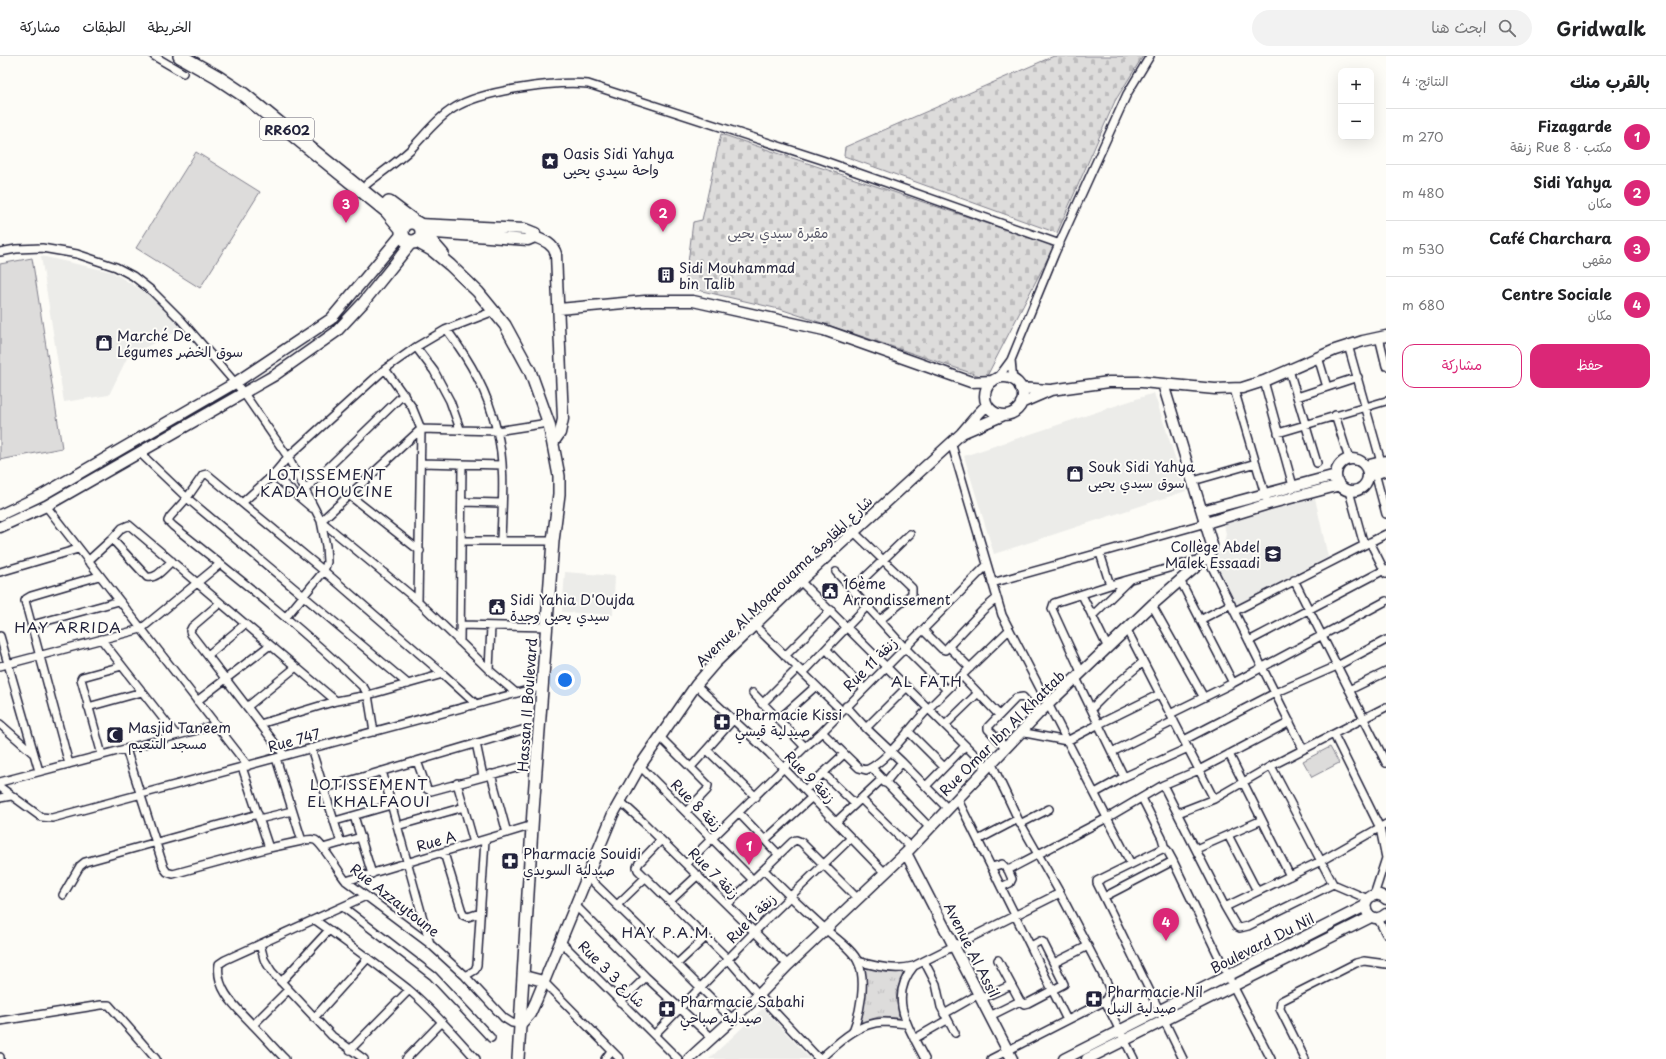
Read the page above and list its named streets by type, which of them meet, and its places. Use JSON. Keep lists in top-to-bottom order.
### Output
{
  "streets": {
    "highway": ["RR602"],
    "main road": ["Hassan II Boulevard"],
    "street": [
      "Avenue Al Moqaouama شارع المقاومة",
      "Rue 11 زنقة",
      "Rue Omar Ibn Al Khattab",
      "Rue 747",
      "Rue 9 زنقة",
      "Rue 8 زنقة",
      "Rue A",
      "Rue 7 زنقة",
      "Rue Azzaytoune",
      "Rue 1 زنقة",
      "Boulevard Du Nil",
      "Avenue Al Assil",
      "Rue 3 شارع 3"
    ]
  },
  "crossings": [
    ["RR602", "Hassan II Boulevard"],
    ["Avenue Al Moqaouama شارع المقاومة", "Hassan II Boulevard"],
    ["Avenue Al Moqaouama شارع المقاومة", "Rue 9 زنقة"],
    ["Avenue Al Moqaouama شارع المقاومة", "Rue 8 زنقة"],
    ["Avenue Al Moqaouama شارع المقاومة", "Rue 7 زنقة"],
    ["Avenue Al Moqaouama شارع المقاومة", "Rue Azzaytoune"],
    ["Avenue Al Moqaouama شارع المقاومة", "Rue 3 شارع 3"],
    ["Rue 11 زنقة", "Rue 9 زنقة"],
    ["Rue 11 زنقة", "Rue 8 زنقة"],
    ["Rue 11 زنقة", "Rue 7 زنقة"],
    ["Hassan II Boulevard", "Rue 747"],
    ["Hassan II Boulevard", "Rue A"],
    ["Hassan II Boulevard", "Rue Azzaytoune"],
    ["Rue Omar Ibn Al Khattab", "Rue 9 زنقة"],
    ["Rue Omar Ibn Al Khattab", "Rue 7 زنقة"],
    ["Rue Omar Ibn Al Khattab", "Avenue Al Assil"],
    ["Rue 9 زنقة", "Rue 1 زنقة"],
    ["Rue A", "Rue Azzaytoune"],
    ["Rue 7 زنقة", "Rue 1 زنقة"],
    ["Rue 1 زنقة", "Rue 3 شارع 3"]
  ],
  "districts": [
    "LOTISSEMENT KADA HOUCINE",
    "HAY ARRIDA",
    "AL FATH",
    "LOTISSEMENT EL KHALFAOUI",
    "HAY P.A.M."
  ],
  "parks": ["مقبرة سيدي يحيى"],
  "places": {
    "place": ["Oasis Sidi Yahya واحة سيدي يحيى"],
    "building": ["Sidi Mouhammad bin Talib"],
    "shop": ["Marché De Légumes سوق الخضر", "Souk Sidi Yahya سوق سيدي يحيى"],
    "school or university": ["Collège Abdel Malek Essaadi"],
    "public building": ["16ème Arrondissement", "Sidi Yahia D'Oujda سيدي يحيى وجدة"],
    "pharmacy": [
      "Pharmacie Kissi صيدلية قيسي",
      "Pharmacie Souidi صيدلية السويدي",
      "Pharmacie Nil صيدلية النيل",
      "Pharmacie Sabahi صيدلية صباحي"
    ],
    "mosque": ["Masjid Taneem مسجد التنعيم"]
  },
  "page": {
    "header": "Gridwalk",
    "search": "ابحث هنا",
    "nav": ["الخريطة", "الطبقات", "مشاركة"],
    "heading": ["بالقرب منك", "النتائج: 4"],
    "map_buttons": ["+", "−"],
    "list": [
      {
        "mark": "1",
        "name": "Fizagarde",
        "note": "مكتب · Rue 8 زنقة",
        "value": "270 m"
      },
      {
        "mark": "2",
        "name": "Sidi Yahya",
        "note": "مكان",
        "value": "480 m"
      },
      {
        "mark": "3",
        "name": "Café Charchara",
        "note": "مقهى",
        "value": "530 m"
      },
      {
        "mark": "4",
        "name": "Centre Sociale",
        "note": "مكان",
        "value": "680 m"
      }
    ],
    "pins": [
      "3",
      "2",
      "1",
      "4"
    ],
    "buttons": ["حفظ", "مشاركة"]
  }
}
